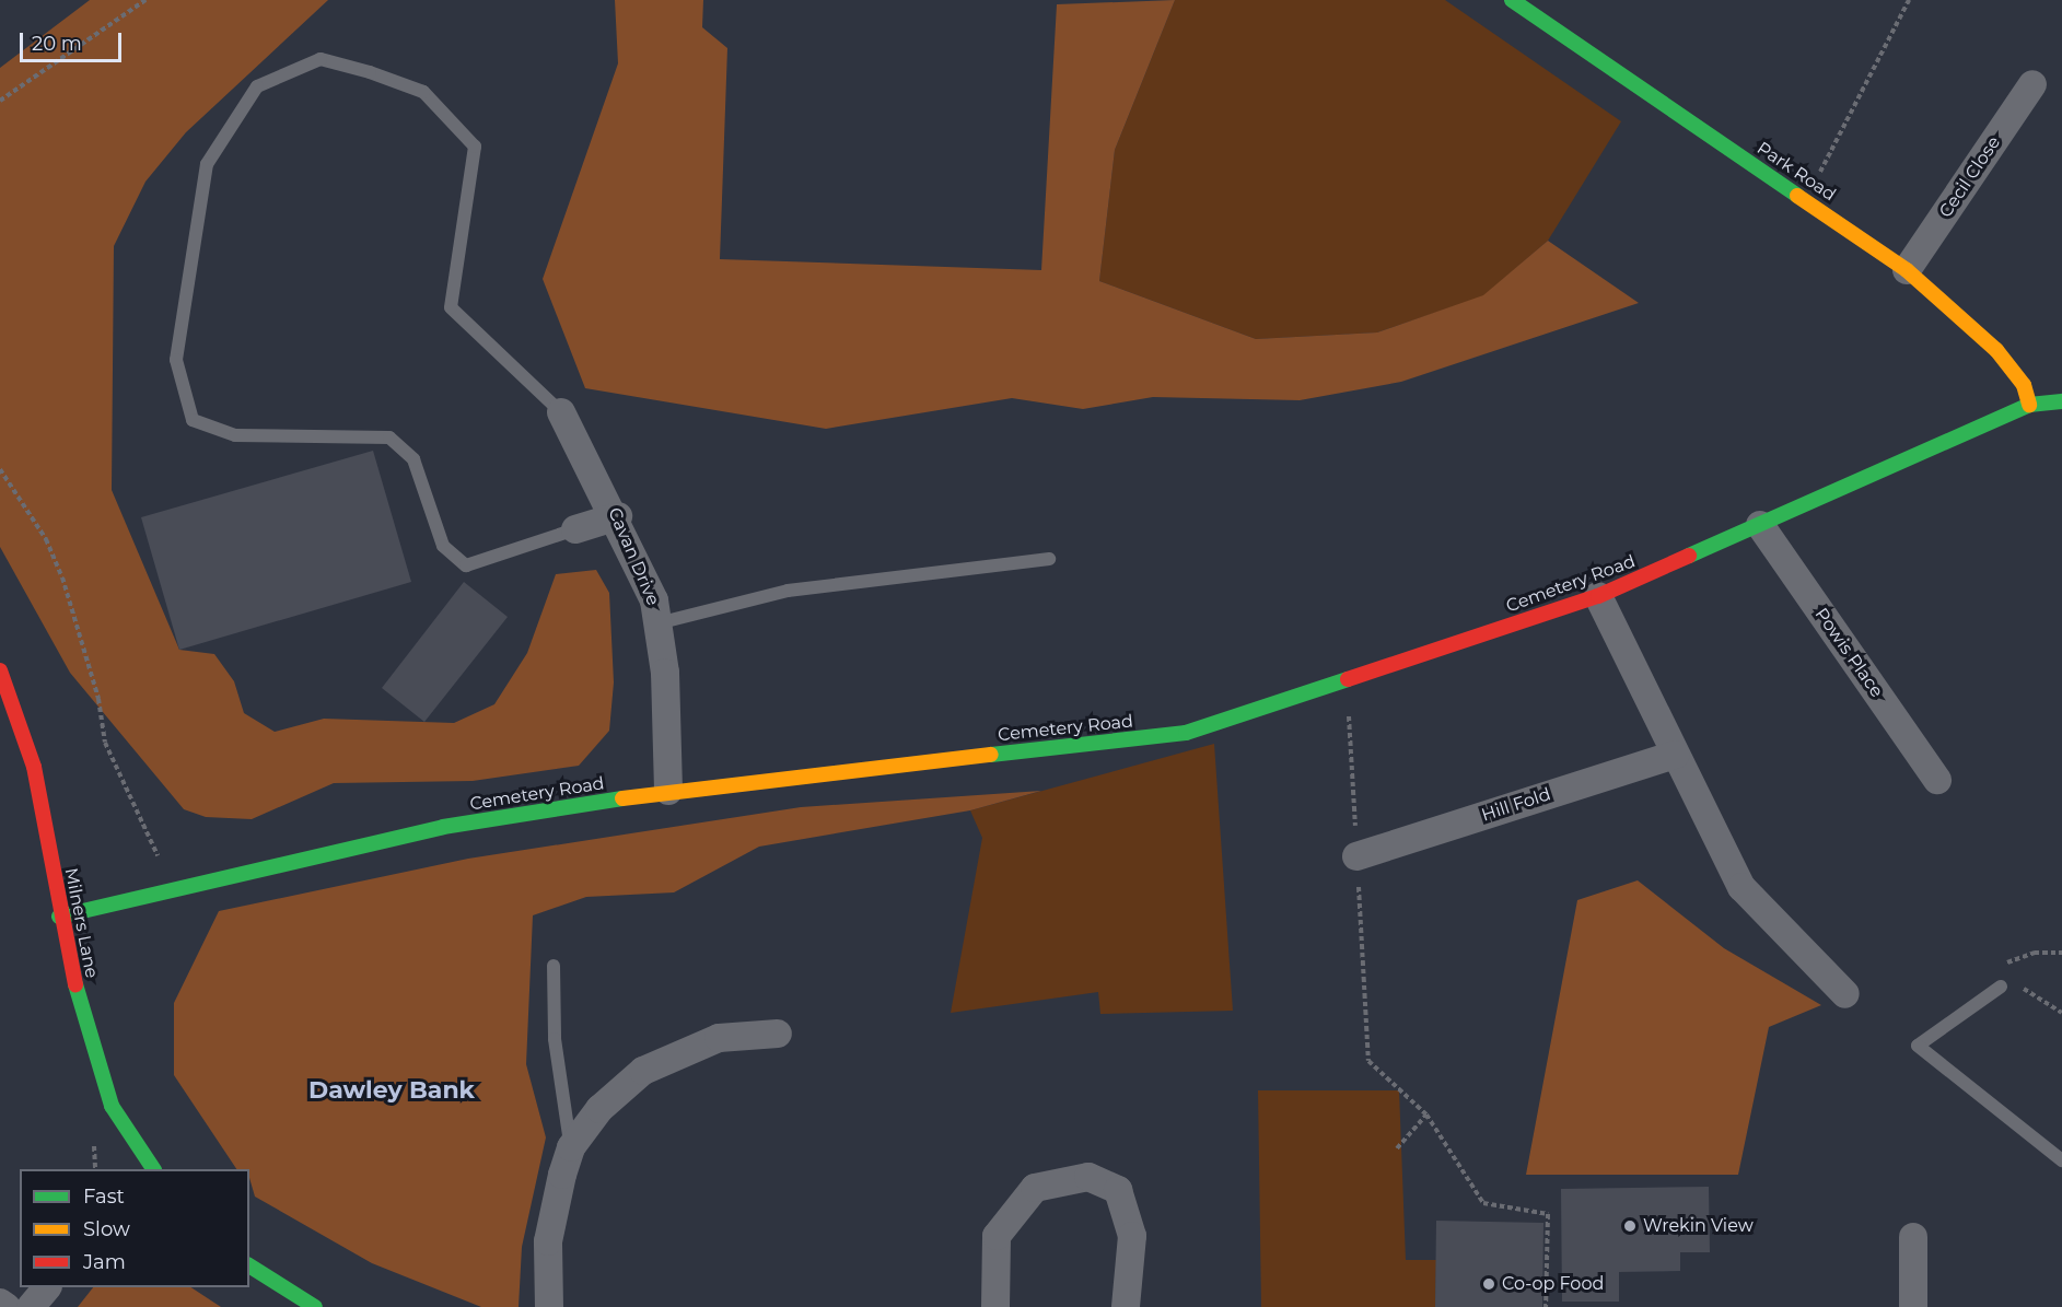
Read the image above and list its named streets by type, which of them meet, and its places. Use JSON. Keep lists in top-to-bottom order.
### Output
{
  "streets": {
    "street": [
      "Park Road",
      "Cecil Close",
      "Cavan Drive",
      "Cemetery Road",
      "Powis Place",
      "Hill Fold",
      "Milners Lane"
    ]
  },
  "crossings": [
    ["Park Road", "Cecil Close"],
    ["Park Road", "Cemetery Road"],
    ["Cavan Drive", "Cemetery Road"],
    ["Cemetery Road", "Powis Place"],
    ["Cemetery Road", "Milners Lane"]
  ],
  "districts": ["Dawley Bank"],
  "places": ["Wrekin View", "Co-op Food"],
  "legend": ["Fast", "Slow", "Jam"],
  "scale_bar": "20 m"
}
